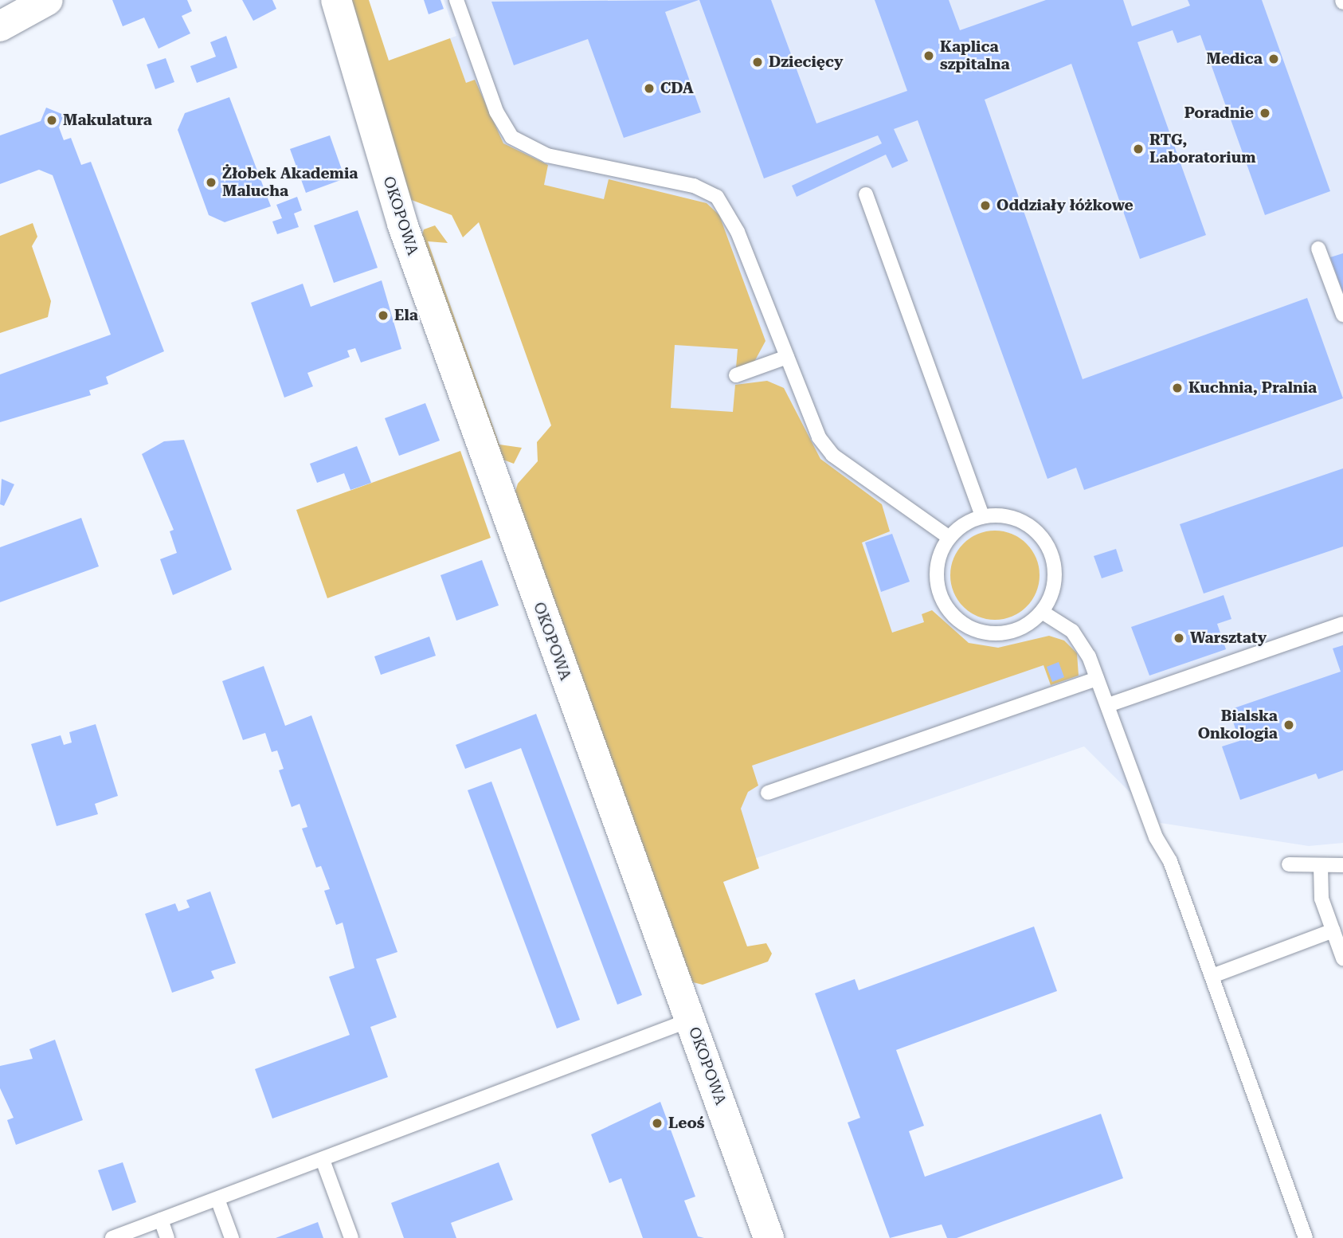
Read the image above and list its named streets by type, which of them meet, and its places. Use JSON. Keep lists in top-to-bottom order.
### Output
{
  "streets": {
    "street": ["OKOPOWA"]
  },
  "places": [
    "Kaplica szpitalna",
    "Medica",
    "Dziecięcy",
    "CDA",
    "Poradnie",
    "Makulatura",
    "RTG, Laboratorium",
    "Żłobek Akademia Malucha",
    "Oddziały łóżkowe",
    "Ela",
    "Kuchnia, Pralnia",
    "Warsztaty",
    "Bialska Onkologia",
    "Leoś"
  ]
}
